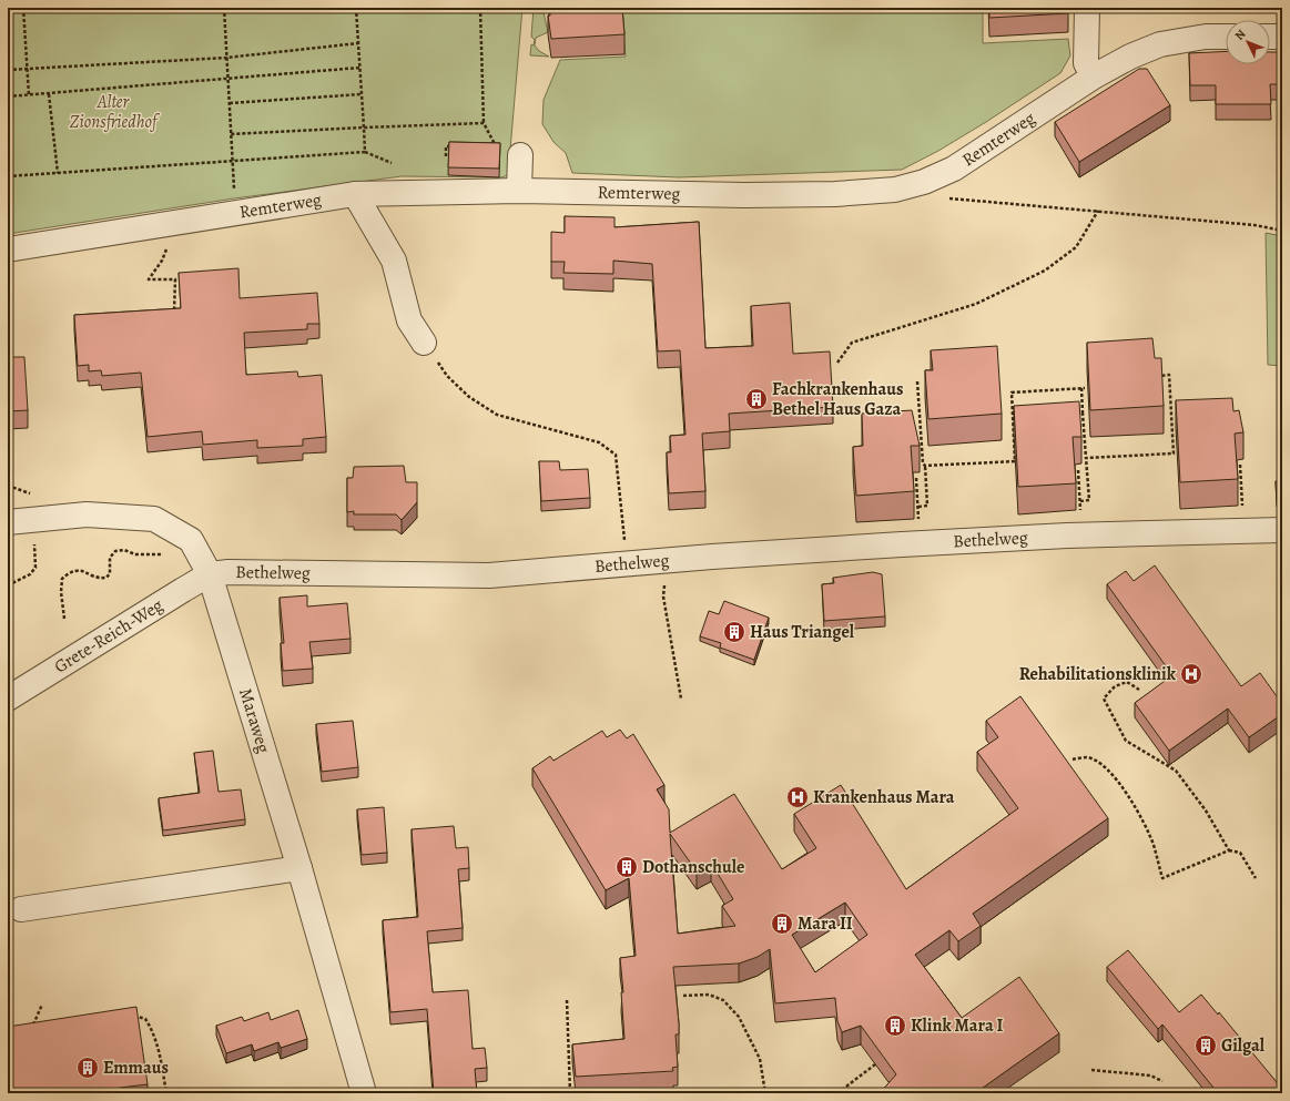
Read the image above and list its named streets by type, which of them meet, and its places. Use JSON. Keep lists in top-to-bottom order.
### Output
{
  "streets": {
    "street": [
      "Remterweg",
      "Bethelweg",
      "Grete-Reich-Weg",
      "Maraweg"
    ]
  },
  "crossings": [
    ["Bethelweg", "Grete-Reich-Weg"],
    ["Bethelweg", "Maraweg"],
    ["Grete-Reich-Weg", "Maraweg"]
  ],
  "parks": ["Alter Zionsfriedhof"],
  "places": {
    "building": [
      "Fachkrankenhaus Bethel Haus Gaza",
      "Haus Triangel",
      "Dothanschule",
      "Mara II",
      "Klink Mara I",
      "Gilgal",
      "Emmaus"
    ],
    "hospital": ["Rehabilitationsklinik", "Krankenhaus Mara"]
  },
  "north": "top left"
}
